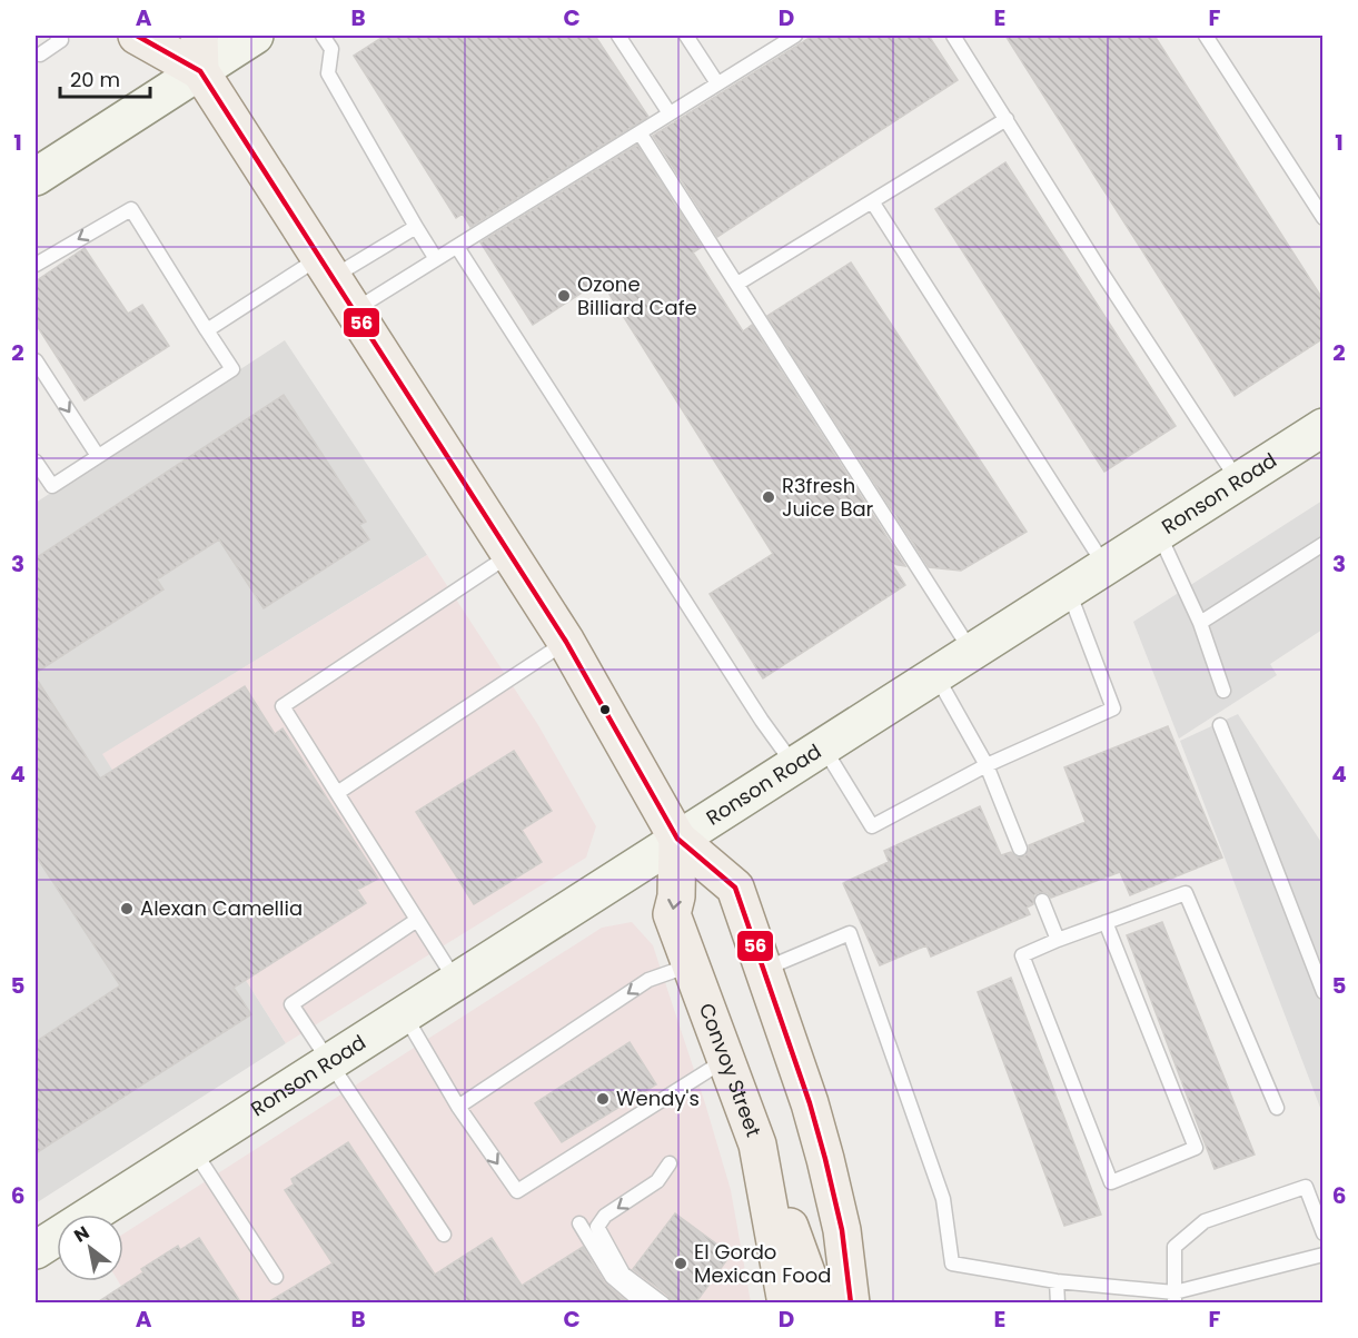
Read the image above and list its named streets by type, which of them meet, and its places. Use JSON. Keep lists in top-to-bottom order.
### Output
{
  "streets": {
    "main road": ["Convoy Street"],
    "street": ["Ronson Road"]
  },
  "crossings": [
    ["Ronson Road", "Convoy Street"]
  ],
  "places": [
    "Ozone Billiard Cafe",
    "R3fresh Juice Bar",
    "Alexan Camellia",
    "Wendy's",
    "El Gordo Mexican Food"
  ],
  "lines": ["transit line 56"],
  "scale_bar": "20 m",
  "north": "top left",
  "grid": {
    "columns": [
      "A",
      "B",
      "C",
      "D",
      "E",
      "F"
    ],
    "rows": [
      "1",
      "2",
      "3",
      "4",
      "5",
      "6"
    ]
  }
}
